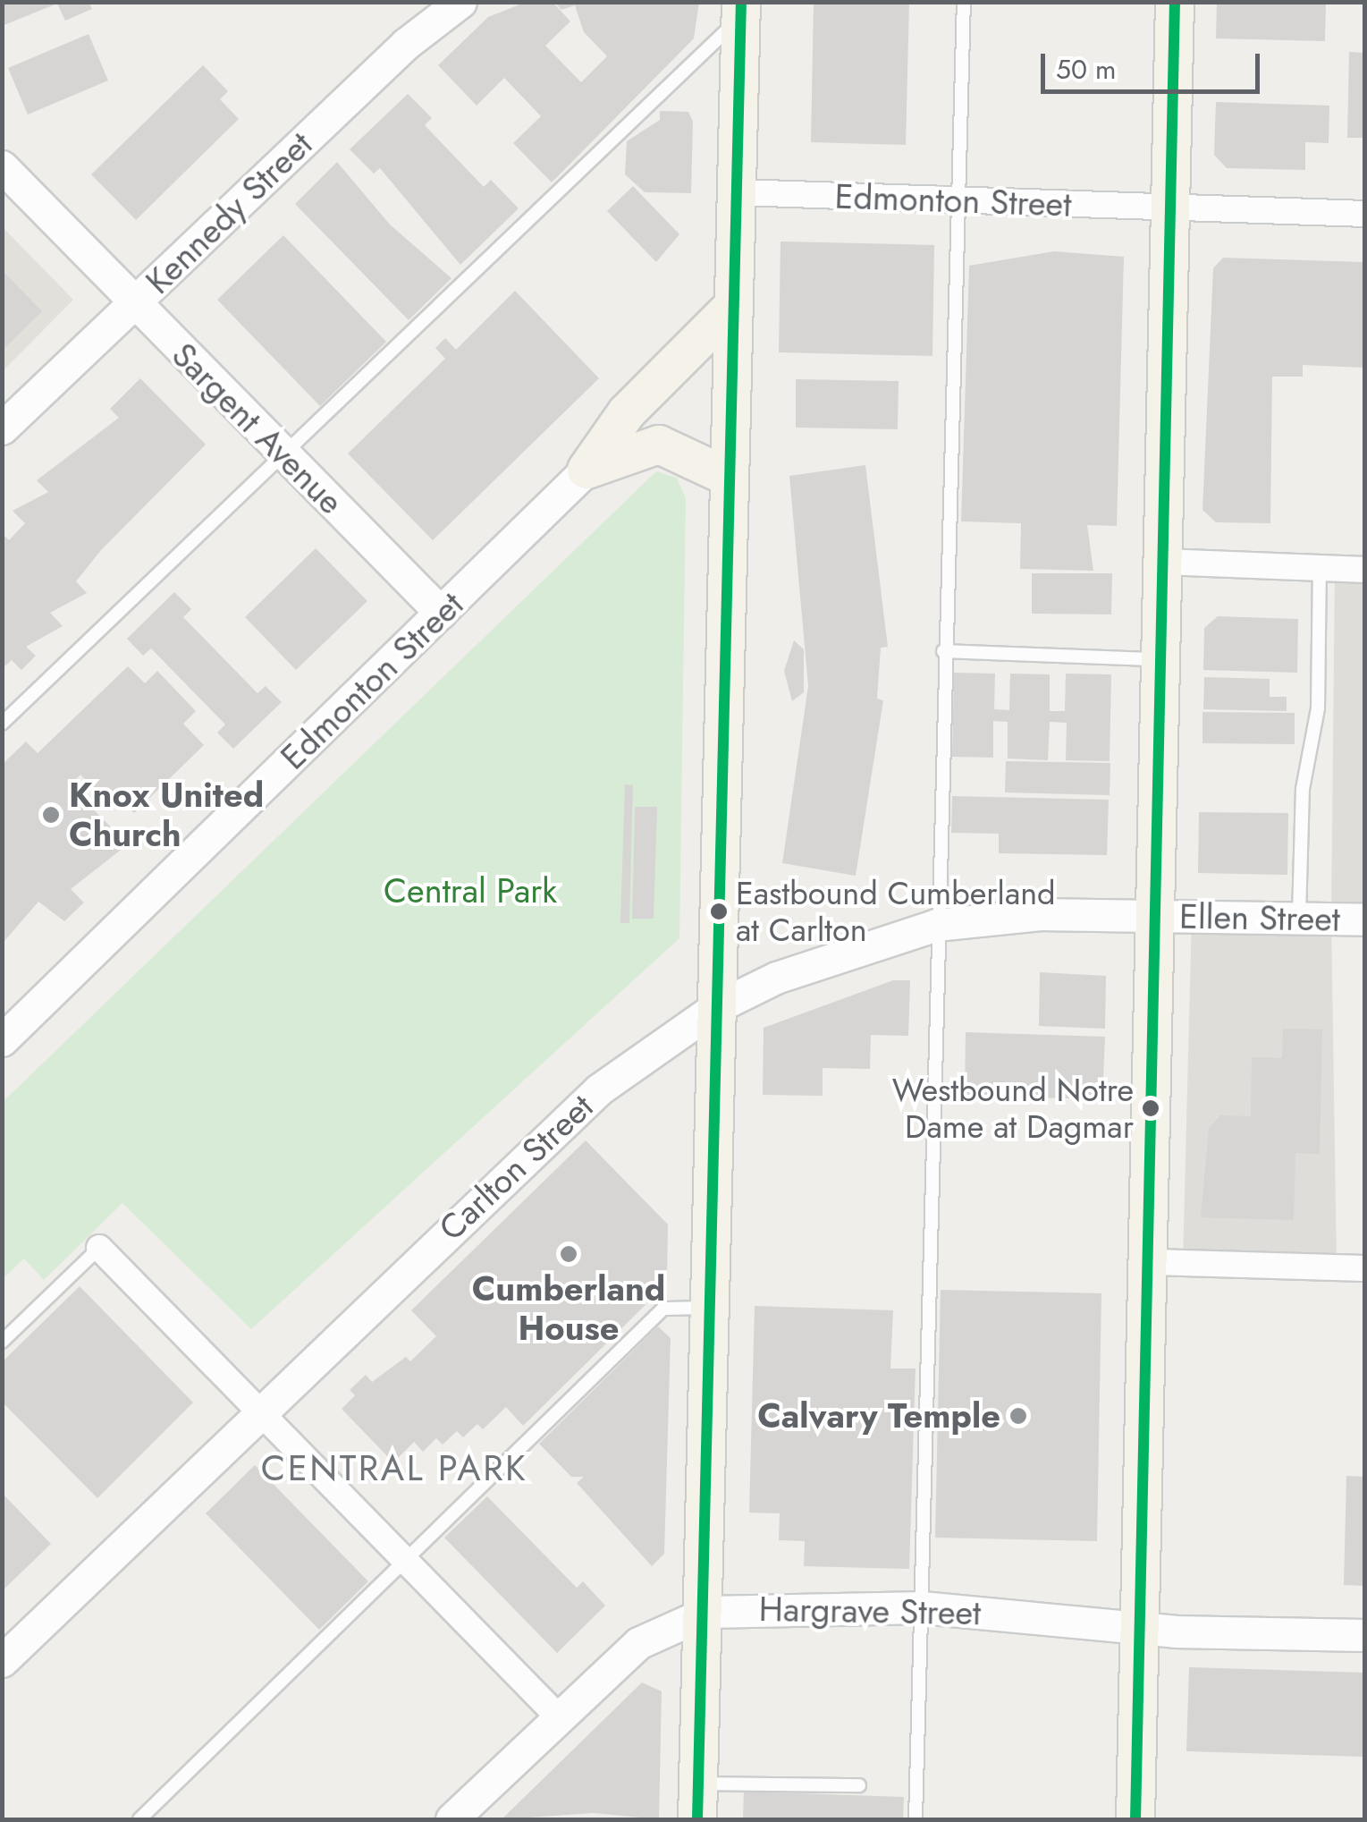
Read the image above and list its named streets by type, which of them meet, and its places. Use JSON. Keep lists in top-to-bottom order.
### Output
{
  "streets": {
    "street": [
      "Edmonton Street",
      "Kennedy Street",
      "Sargent Avenue",
      "Ellen Street",
      "Carlton Street",
      "Hargrave Street"
    ]
  },
  "crossings": [
    ["Edmonton Street", "Sargent Avenue"],
    ["Kennedy Street", "Sargent Avenue"],
    ["Ellen Street", "Carlton Street"]
  ],
  "districts": ["CENTRAL PARK"],
  "parks": ["Central Park"],
  "places": [
    "Knox United Church",
    "Eastbound Cumberland at Carlton",
    "Westbound Notre Dame at Dagmar",
    "Cumberland House",
    "Calvary Temple"
  ],
  "scale_bar": "50 m"
}
